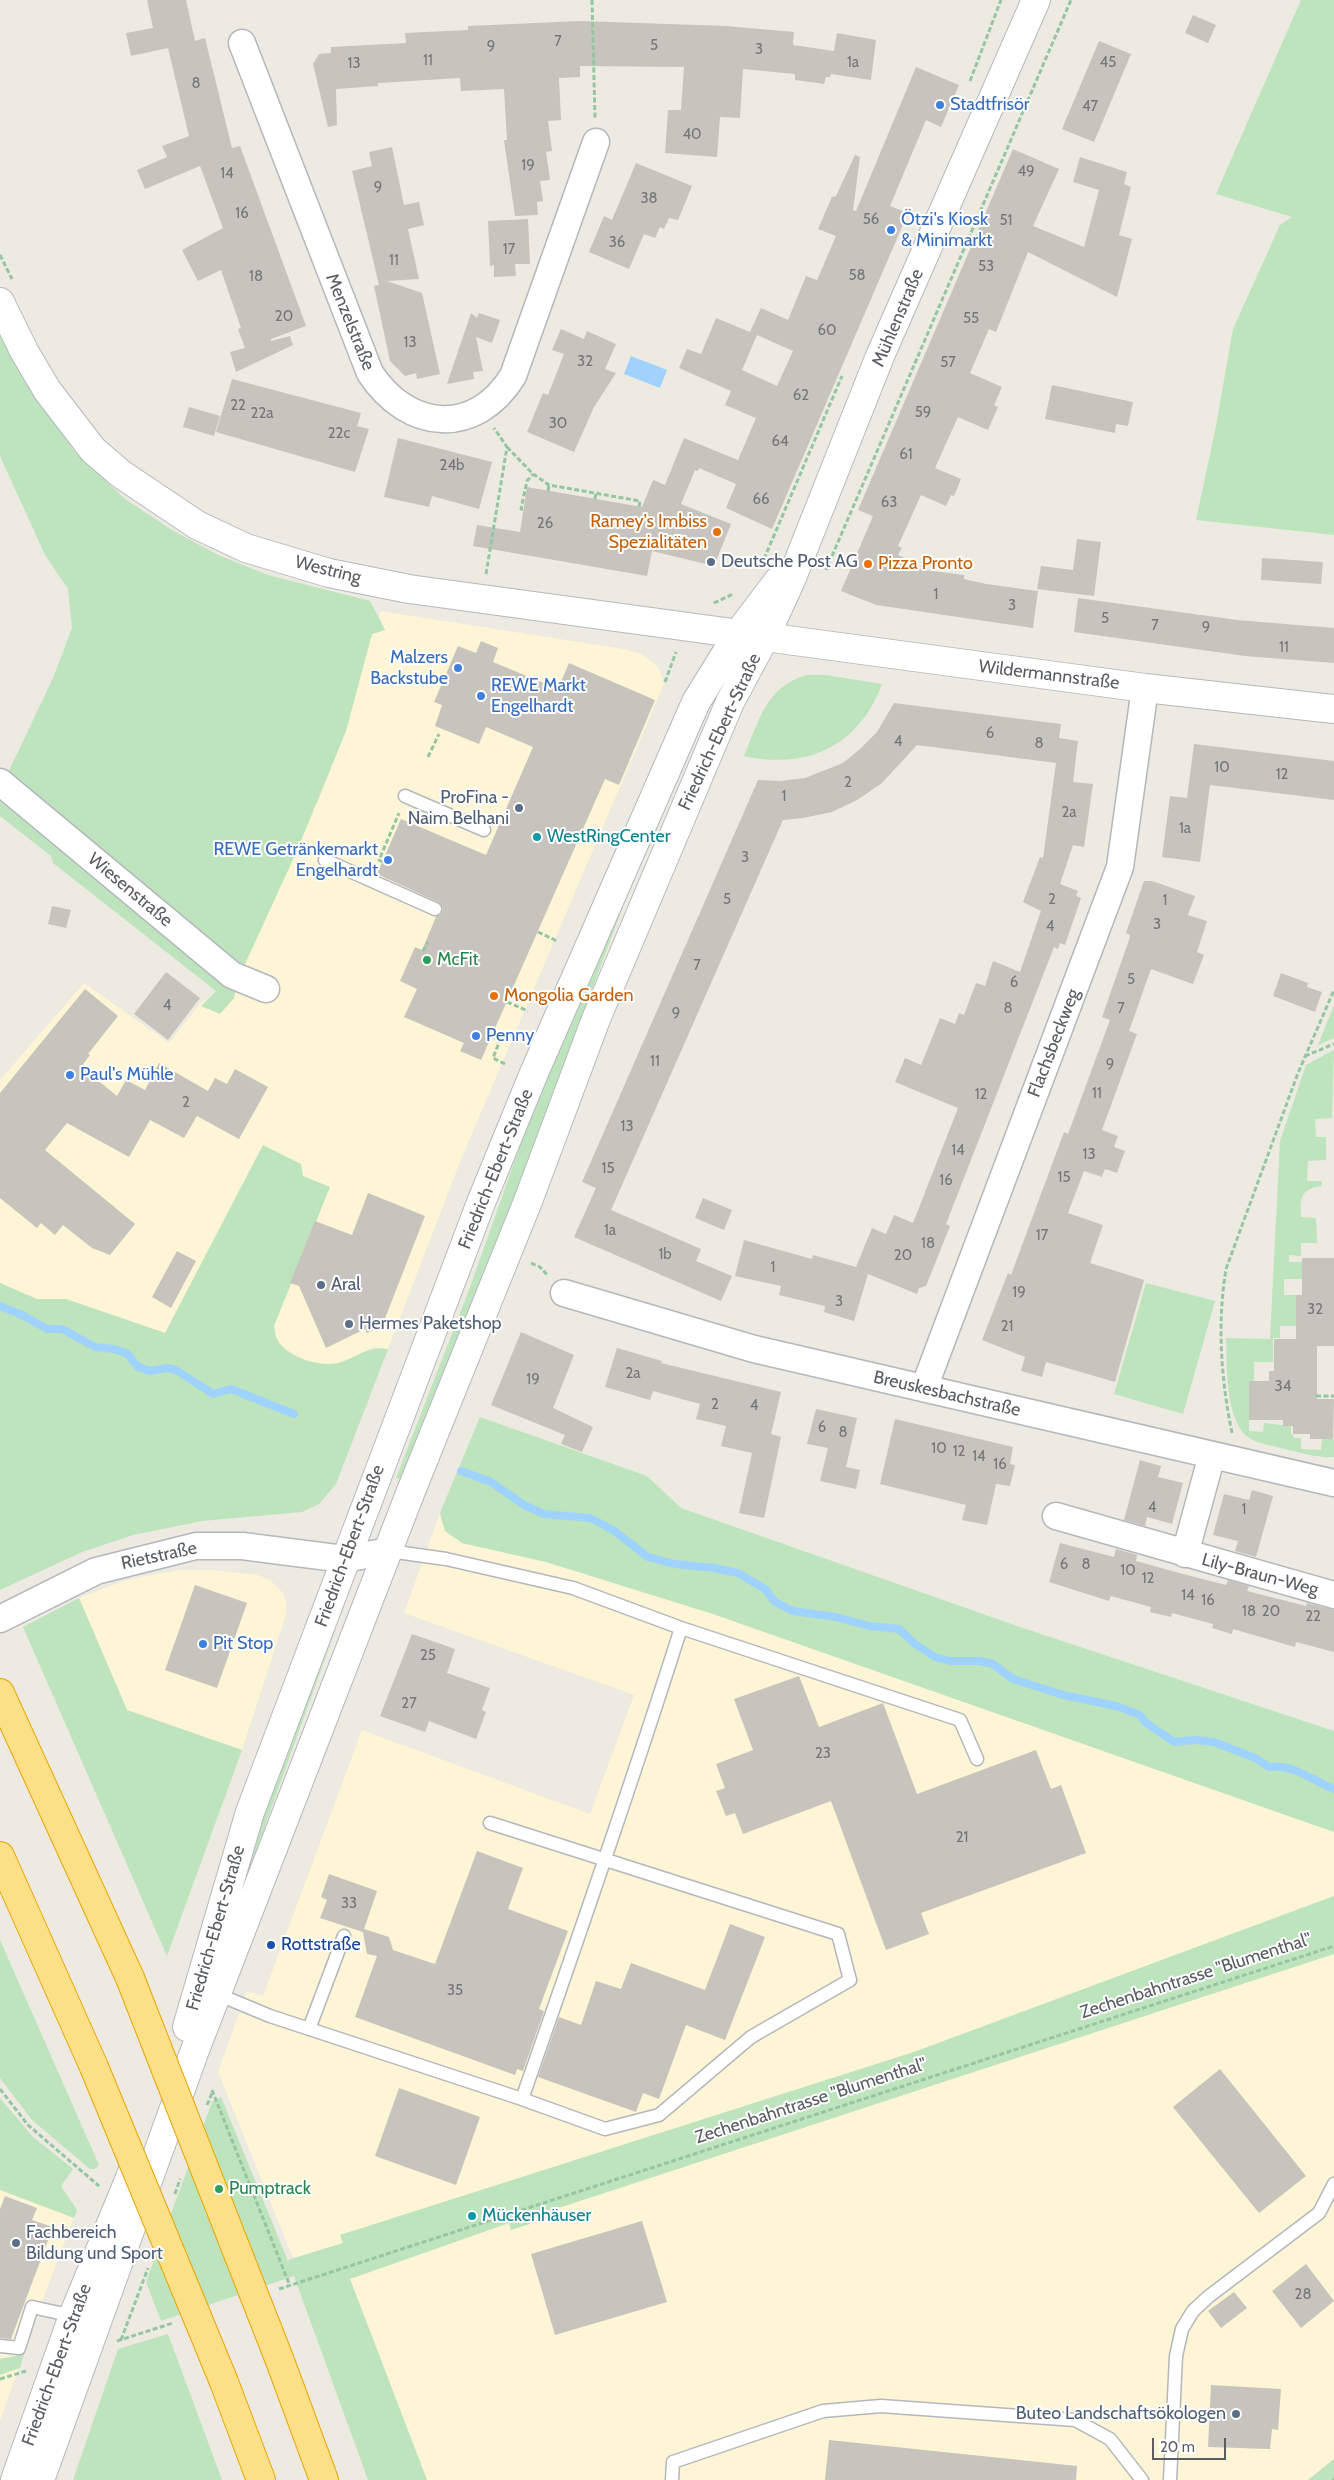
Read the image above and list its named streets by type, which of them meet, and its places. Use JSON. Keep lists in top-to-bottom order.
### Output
{
  "streets": {
    "main road": [
      "Mühlenstraße",
      "Westring",
      "Wildermannstraße",
      "Friedrich-Ebert-Straße"
    ],
    "street": [
      "Menzelstraße",
      "Wiesenstraße",
      "Flachsbeckweg",
      "Breuskesbachstraße",
      "Rietstraße",
      "Lily-Braun-Weg"
    ],
    "path": ["Zechenbahntrasse \"Blumenthal\""]
  },
  "crossings": [
    ["Mühlenstraße", "Westring"],
    ["Mühlenstraße", "Wildermannstraße"],
    ["Mühlenstraße", "Friedrich-Ebert-Straße"],
    ["Westring", "Wildermannstraße"],
    ["Westring", "Friedrich-Ebert-Straße"],
    ["Wildermannstraße", "Friedrich-Ebert-Straße"],
    ["Wildermannstraße", "Flachsbeckweg"],
    ["Friedrich-Ebert-Straße", "Rietstraße"],
    ["Flachsbeckweg", "Breuskesbachstraße"],
    ["Breuskesbachstraße", "Lily-Braun-Weg"]
  ],
  "places": [
    "Stadtfrisör",
    "Ötzi's Kiosk & Minimarkt",
    "Ramey's Imbiss Spezialitäten",
    "Deutsche Post AG",
    "Pizza Pronto",
    "Malzers Backstube",
    "REWE Markt Engelhardt",
    "ProFina - Naim Belhani",
    "WestRingCenter",
    "REWE Getränkemarkt Engelhardt",
    "McFit",
    "Mongolia Garden",
    "Penny",
    "Paul's Mühle",
    "Aral",
    "Hermes Paketshop",
    "Pit Stop",
    "Rottstraße",
    "Pumptrack",
    "Mückenhäuser",
    "Fachbereich Bildung und Sport",
    "Buteo Landschaftsökologen"
  ],
  "house_numbers": [
    "7",
    "5",
    "9",
    "3",
    "11",
    "1a",
    "45",
    "13",
    "8",
    "47",
    "40",
    "19",
    "49",
    "14",
    "9",
    "38",
    "16",
    "56",
    "51",
    "36",
    "17",
    "11",
    "53",
    "58",
    "18",
    "20",
    "55",
    "60",
    "13",
    "32",
    "57",
    "62",
    "22",
    "59",
    "22a",
    "30",
    "22c",
    "64",
    "61",
    "24b",
    "66",
    "63",
    "26",
    "1",
    "3",
    "5",
    "7",
    "9",
    "11",
    "6",
    "4",
    "8",
    "10",
    "12",
    "2",
    "1",
    "2a",
    "1a",
    "3",
    "5",
    "2",
    "1",
    "3",
    "4",
    "7",
    "5",
    "6",
    "4",
    "8",
    "7",
    "9",
    "11",
    "9",
    "11",
    "12",
    "2",
    "13",
    "14",
    "13",
    "15",
    "15",
    "16",
    "1a",
    "17",
    "18",
    "1b",
    "20",
    "1",
    "19",
    "3",
    "32",
    "21",
    "2a",
    "19",
    "34",
    "2",
    "4",
    "6",
    "8",
    "10",
    "12",
    "14",
    "16",
    "4",
    "1",
    "6",
    "8",
    "10",
    "12",
    "14",
    "16",
    "18",
    "20",
    "22",
    "25",
    "27",
    "23",
    "21",
    "33",
    "35",
    "28"
  ],
  "scale_bar": "20 m"
}
